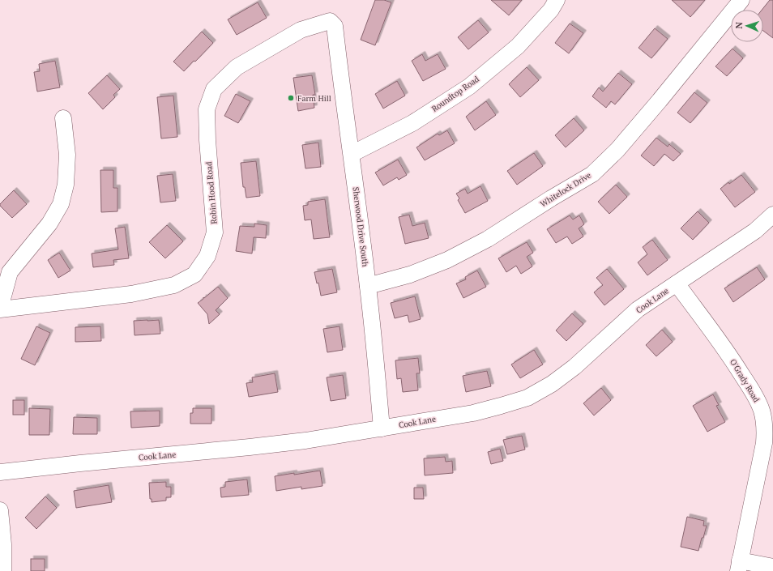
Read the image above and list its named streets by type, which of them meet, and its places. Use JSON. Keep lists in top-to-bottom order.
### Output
{
  "streets": {
    "street": [
      "Roundtop Road",
      "Whitelock Drive",
      "Robin Hood Road",
      "Sherwood Drive South",
      "Cook Lane",
      "O'Grady Road"
    ]
  },
  "crossings": [
    ["Roundtop Road", "Sherwood Drive South"],
    ["Whitelock Drive", "Sherwood Drive South"],
    ["Robin Hood Road", "Sherwood Drive South"],
    ["Sherwood Drive South", "Cook Lane"],
    ["Cook Lane", "O'Grady Road"]
  ],
  "places": ["Farm Hill"],
  "north": "left"
}
